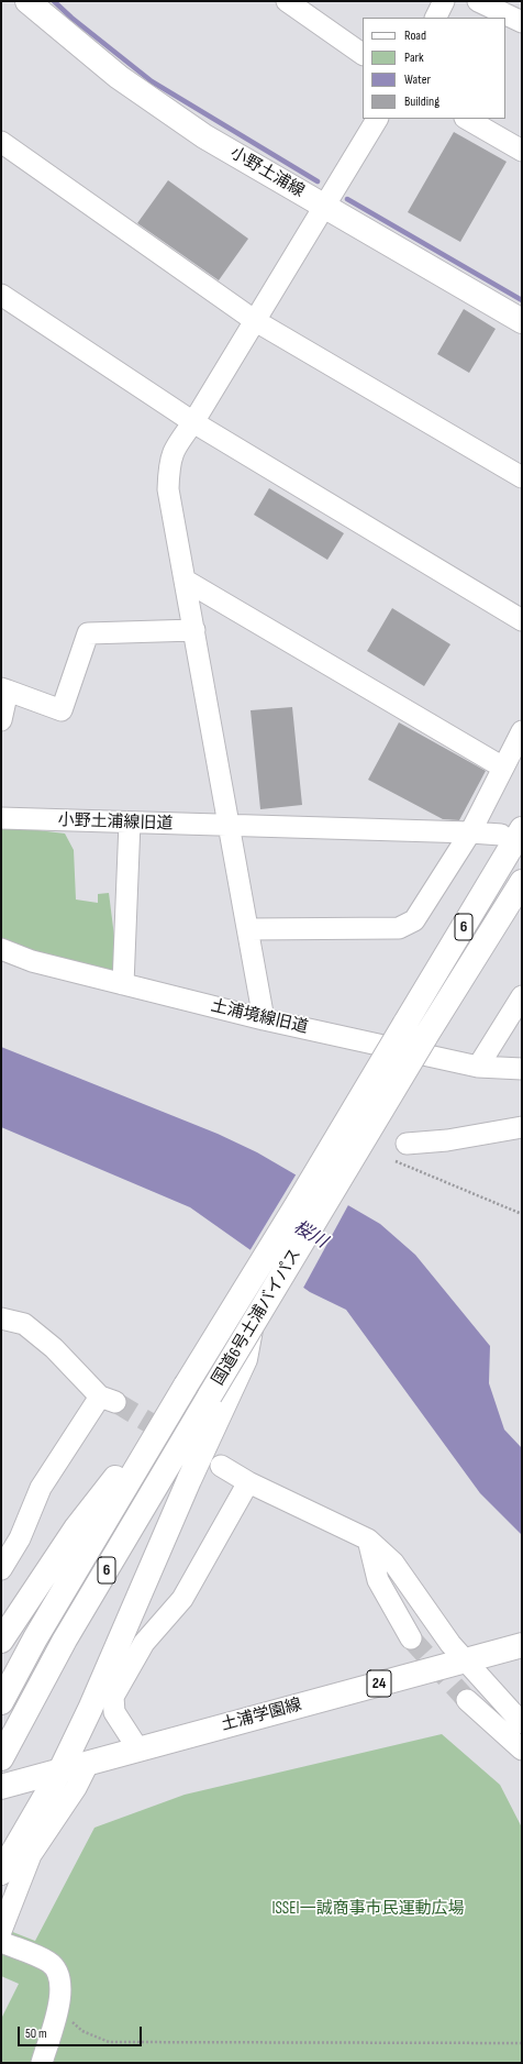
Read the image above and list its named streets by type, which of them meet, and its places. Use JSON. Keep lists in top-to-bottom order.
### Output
{
  "streets": {
    "main road": [
      "小野土浦線",
      "6",
      "国道6号土浦バイパス",
      "24",
      "土浦学園線"
    ],
    "street": ["小野土浦線旧道", "土浦境線旧道"]
  },
  "crossings": [
    ["小野土浦線旧道", "国道6号土浦バイパス"]
  ],
  "water": ["桜川"],
  "parks": ["ISSEI一誠商事市民運動広場"],
  "legend": [
    "Road",
    "Park",
    "Water",
    "Building"
  ],
  "scale_bar": "50 m"
}
